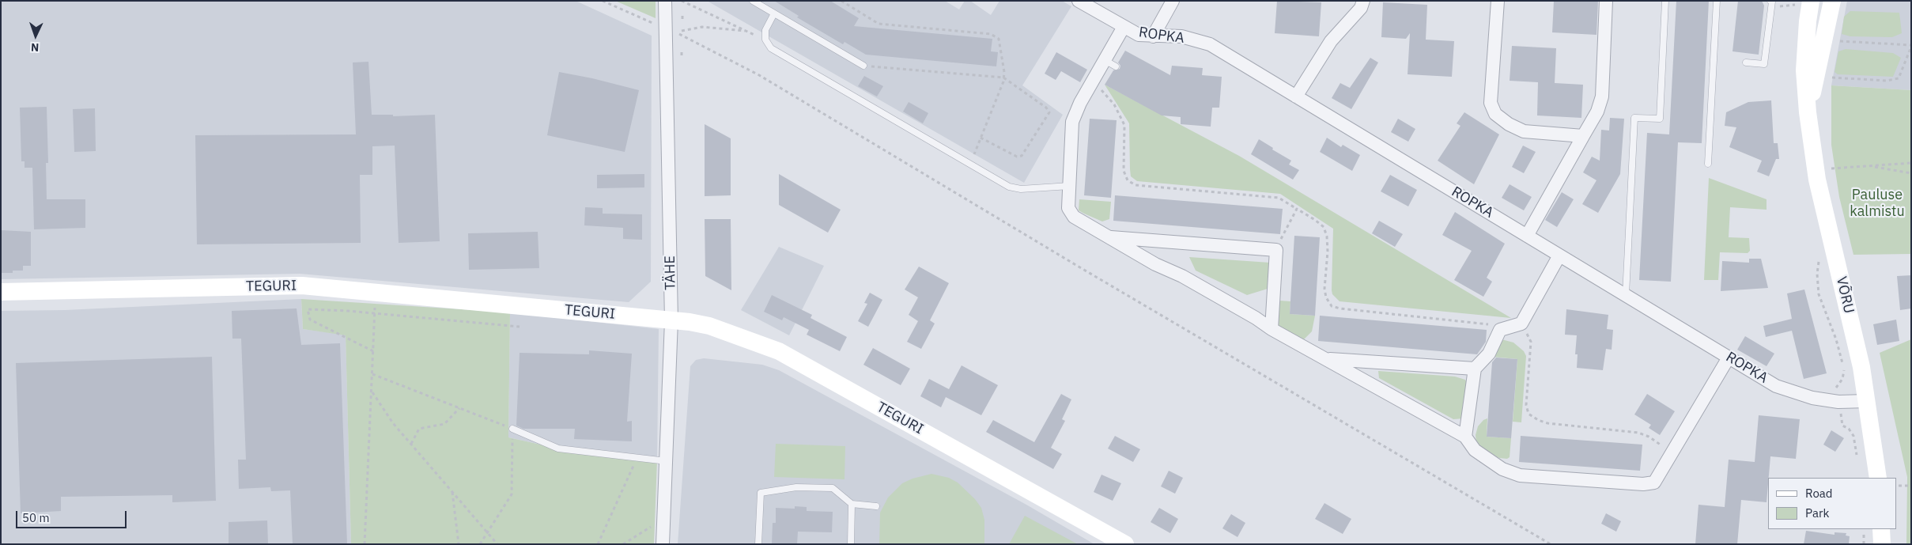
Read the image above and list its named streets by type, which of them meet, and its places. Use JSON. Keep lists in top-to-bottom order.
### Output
{
  "streets": {
    "street": [
      "ROPKA",
      "TÄHE",
      "TEGURI",
      "VÕRU"
    ]
  },
  "crossings": [
    ["ROPKA", "VÕRU"],
    ["TÄHE", "TEGURI"]
  ],
  "parks": ["Pauluse kalmistu"],
  "legend": ["Road", "Park"],
  "scale_bar": "50 m",
  "north": "bottom"
}
